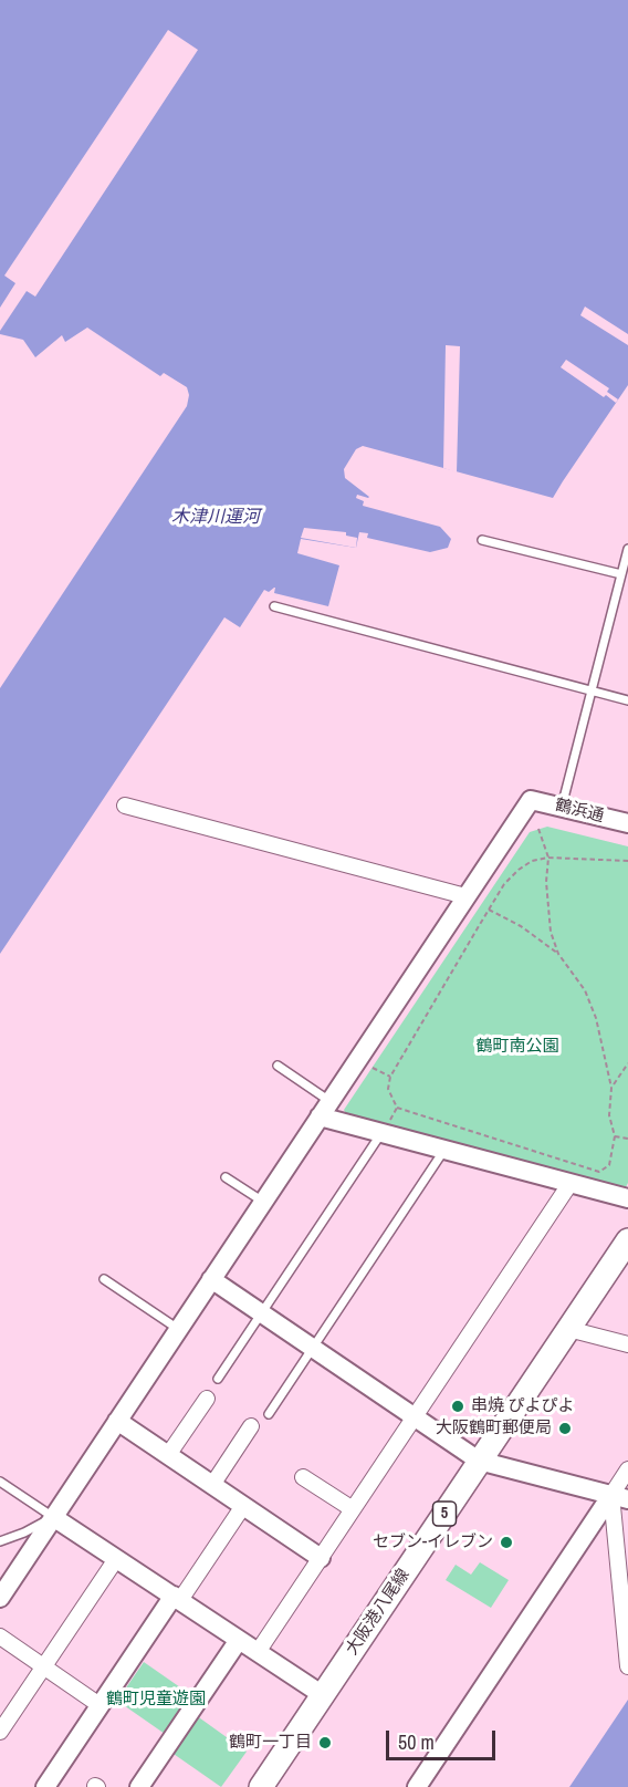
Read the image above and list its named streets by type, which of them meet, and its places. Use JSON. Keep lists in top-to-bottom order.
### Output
{
  "streets": {
    "main road": ["5", "大阪港八尾線"],
    "street": ["鶴浜通"]
  },
  "water": ["木津川運河"],
  "parks": ["鶴町南公園", "鶴町児童遊園"],
  "places": [
    "串焼 ぴよぴよ",
    "大阪鶴町郵便局",
    "セブン-イレブン",
    "鶴町一丁目"
  ],
  "scale_bar": "50 m"
}
